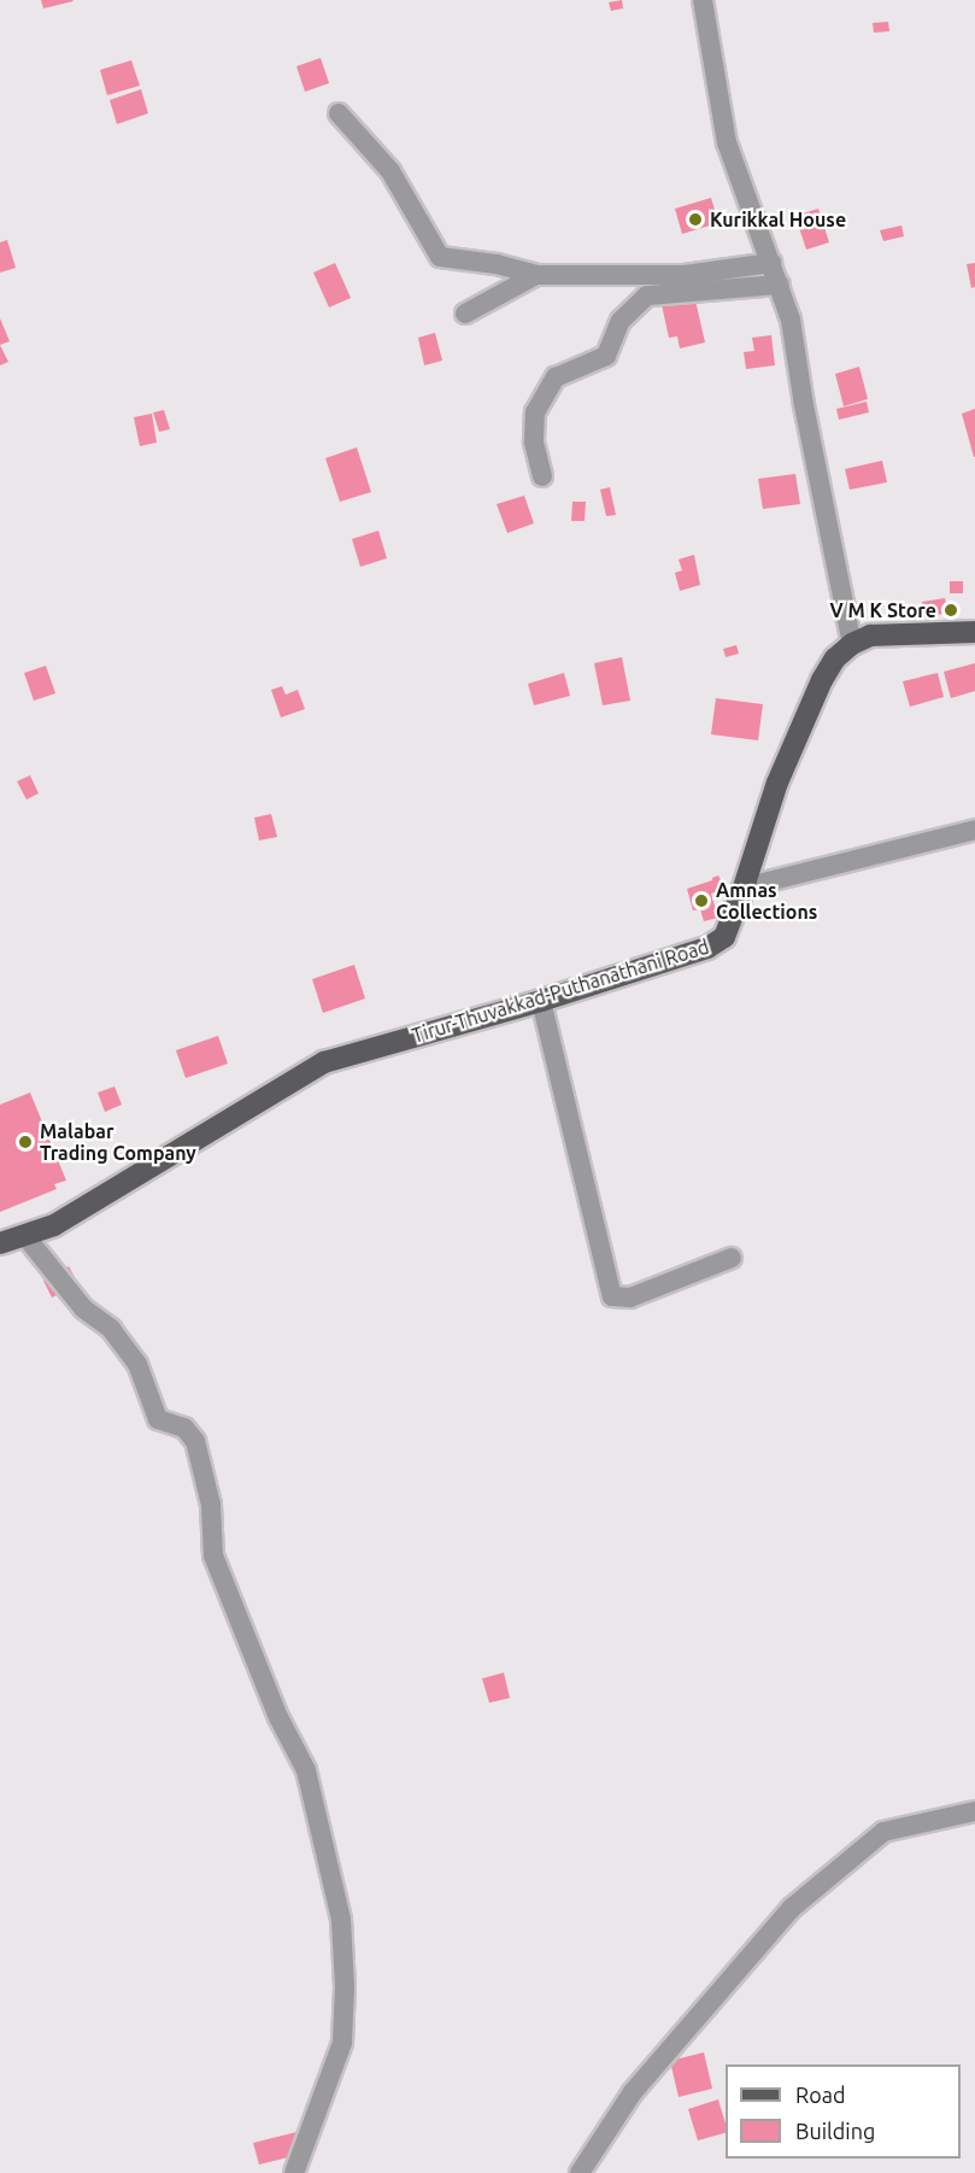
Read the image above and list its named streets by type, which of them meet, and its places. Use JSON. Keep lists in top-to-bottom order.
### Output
{
  "streets": {
    "main road": ["Tirur-Thuvakkad-Puthanathani Road"]
  },
  "places": [
    "Kurikkal House",
    "V M K Store",
    "Amnas Collections",
    "Malabar Trading Company"
  ],
  "legend": ["Road", "Building"]
}
